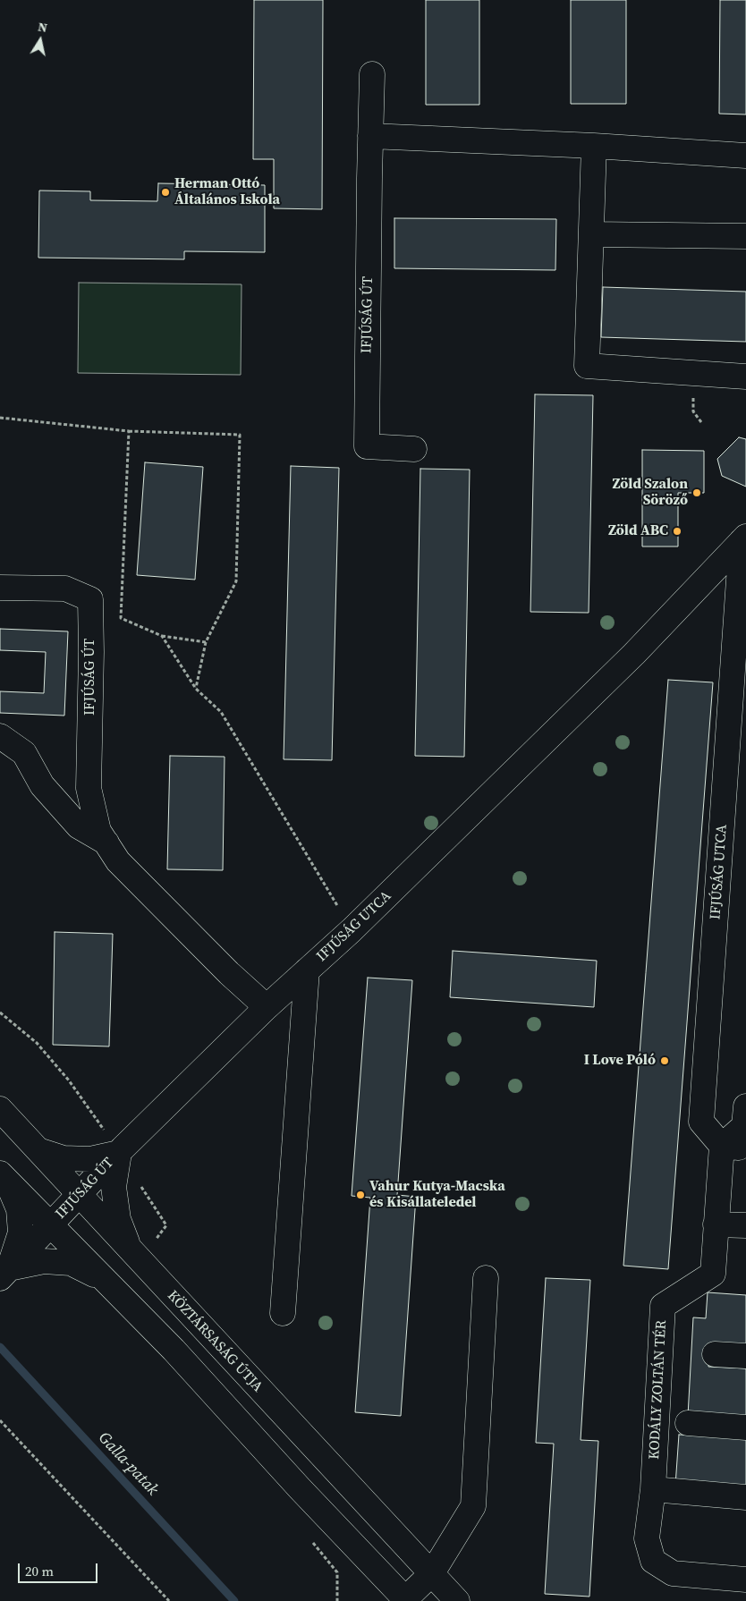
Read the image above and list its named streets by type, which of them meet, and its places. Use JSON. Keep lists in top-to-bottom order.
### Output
{
  "streets": {
    "street": [
      "IFJÚSÁG ÚT",
      "IFJÚSÁG UTCA",
      "KÖZTÁRSASÁG ÚTJA",
      "KODÁLY ZOLTÁN TÉR"
    ]
  },
  "crossings": [
    ["IFJÚSÁG ÚT", "IFJÚSÁG UTCA"],
    ["IFJÚSÁG ÚT", "KÖZTÁRSASÁG ÚTJA"],
    ["IFJÚSÁG UTCA", "KODÁLY ZOLTÁN TÉR"]
  ],
  "water": ["Galla-patak"],
  "places": [
    "Herman Ottó Általános Iskola",
    "Zöld Szalon Söröző",
    "Zöld ABC",
    "I Love Póló",
    "Vahur Kutya-Macska és Kisállateledel"
  ],
  "scale_bar": "20 m",
  "north": "top"
}
